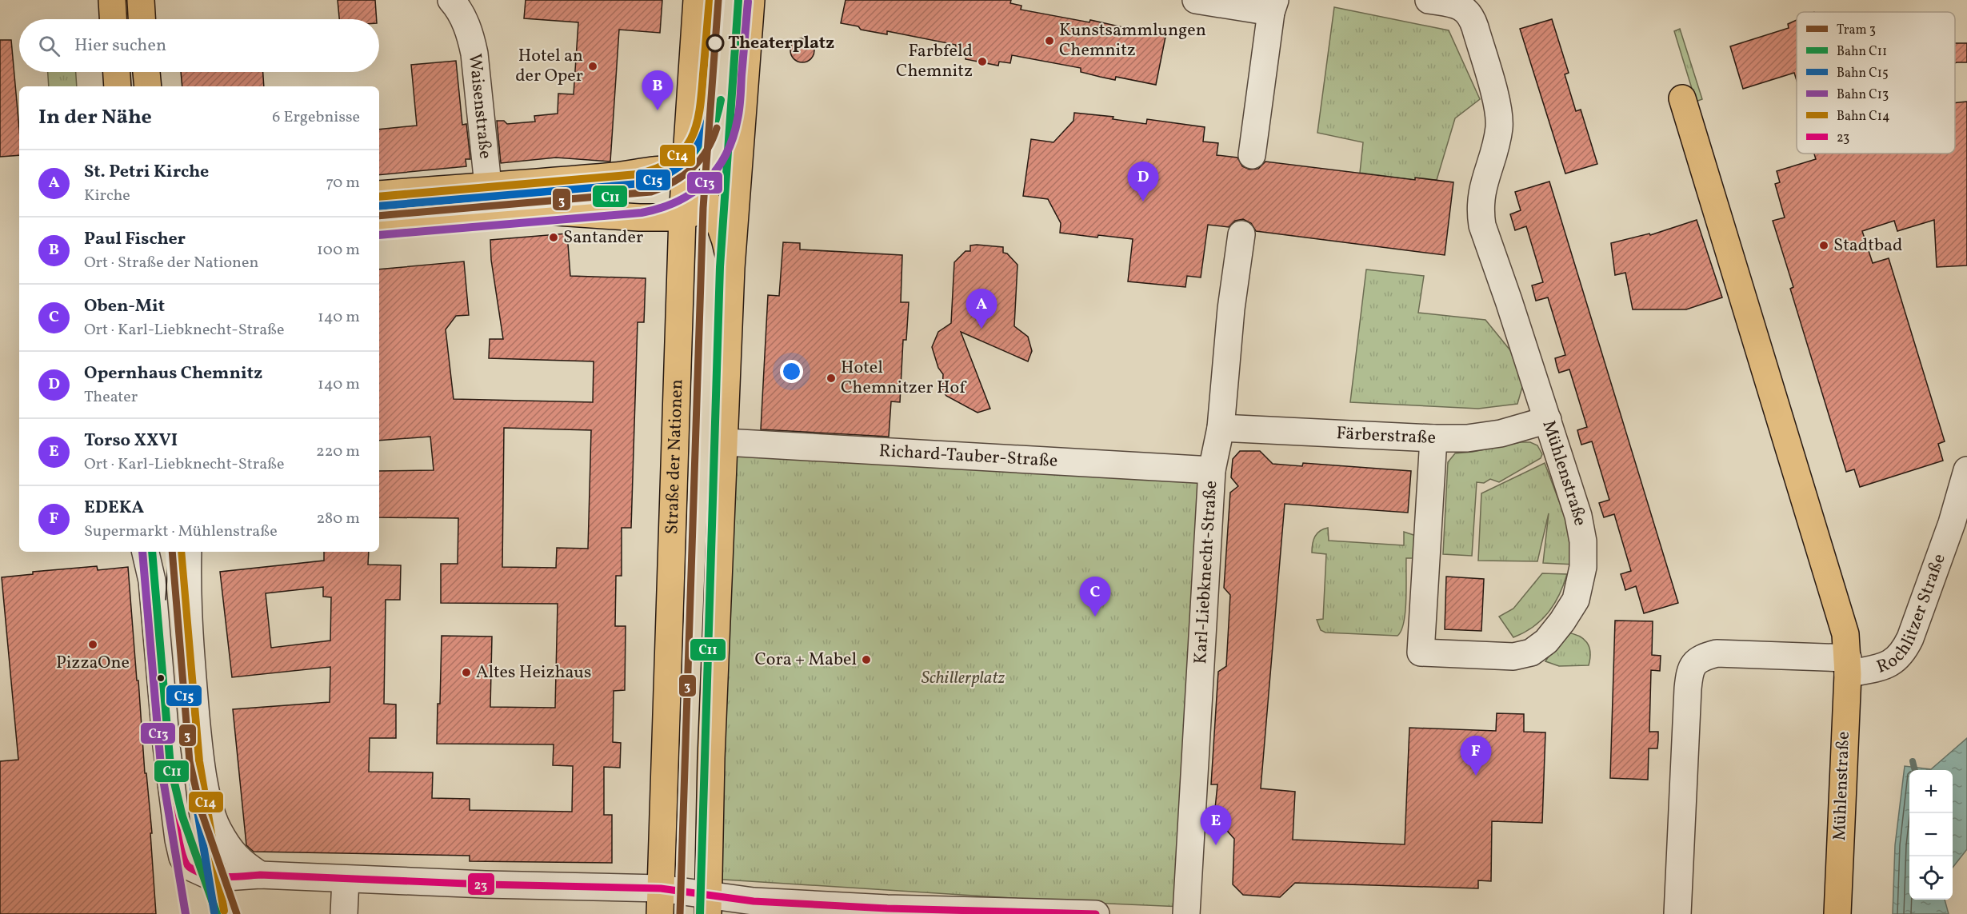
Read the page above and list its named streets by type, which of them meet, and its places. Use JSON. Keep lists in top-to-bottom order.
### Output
{
  "streets": {
    "main road": ["Straße der Nationen", "Mühlenstraße"],
    "street": [
      "Waisenstraße",
      "Färberstraße",
      "Richard-Tauber-Straße",
      "Karl-Liebknecht-Straße",
      "Rochlitzer Straße"
    ]
  },
  "crossings": [
    ["Färberstraße", "Mühlenstraße"],
    ["Färberstraße", "Karl-Liebknecht-Straße"],
    ["Richard-Tauber-Straße", "Karl-Liebknecht-Straße"],
    ["Mühlenstraße", "Rochlitzer Straße"]
  ],
  "parks": ["Schillerplatz"],
  "places": [
    "Kunstsammlungen Chemnitz",
    "Theaterplatz",
    "Farbfeld Chemnitz",
    "Hotel an der Oper",
    "Santander",
    "Stadtbad",
    "Hotel Chemnitzer Hof",
    "PizzaOne",
    "Cora + Mabel",
    "Altes Heizhaus"
  ],
  "lines": [
    "tram line 3",
    "rail line C15",
    "rail line C14",
    "rail line C11",
    "rail line C13",
    "transit line 23"
  ],
  "legend": [
    "Tram 3",
    "Bahn C11",
    "Bahn C15",
    "Bahn C13",
    "Bahn C14",
    "23"
  ],
  "page": {
    "search": "Hier suchen",
    "pins": [
      "B",
      "D",
      "A",
      "C",
      "F",
      "E"
    ],
    "heading": ["In der Nähe", "6 Ergebnisse"],
    "list": [
      {
        "mark": "A",
        "name": "St. Petri Kirche",
        "note": "Kirche",
        "value": "70 m"
      },
      {
        "mark": "B",
        "name": "Paul Fischer",
        "note": "Ort · Straße der Nationen",
        "value": "100 m"
      },
      {
        "mark": "C",
        "name": "Oben-Mit",
        "note": "Ort · Karl-Liebknecht-Straße",
        "value": "140 m"
      },
      {
        "mark": "D",
        "name": "Opernhaus Chemnitz",
        "note": "Theater",
        "value": "140 m"
      },
      {
        "mark": "E",
        "name": "Torso XXVI",
        "note": "Ort · Karl-Liebknecht-Straße",
        "value": "220 m"
      },
      {
        "mark": "F",
        "name": "EDEKA",
        "note": "Supermarkt · Mühlenstraße",
        "value": "280 m"
      }
    ],
    "map_buttons": ["+", "−"]
  }
}
